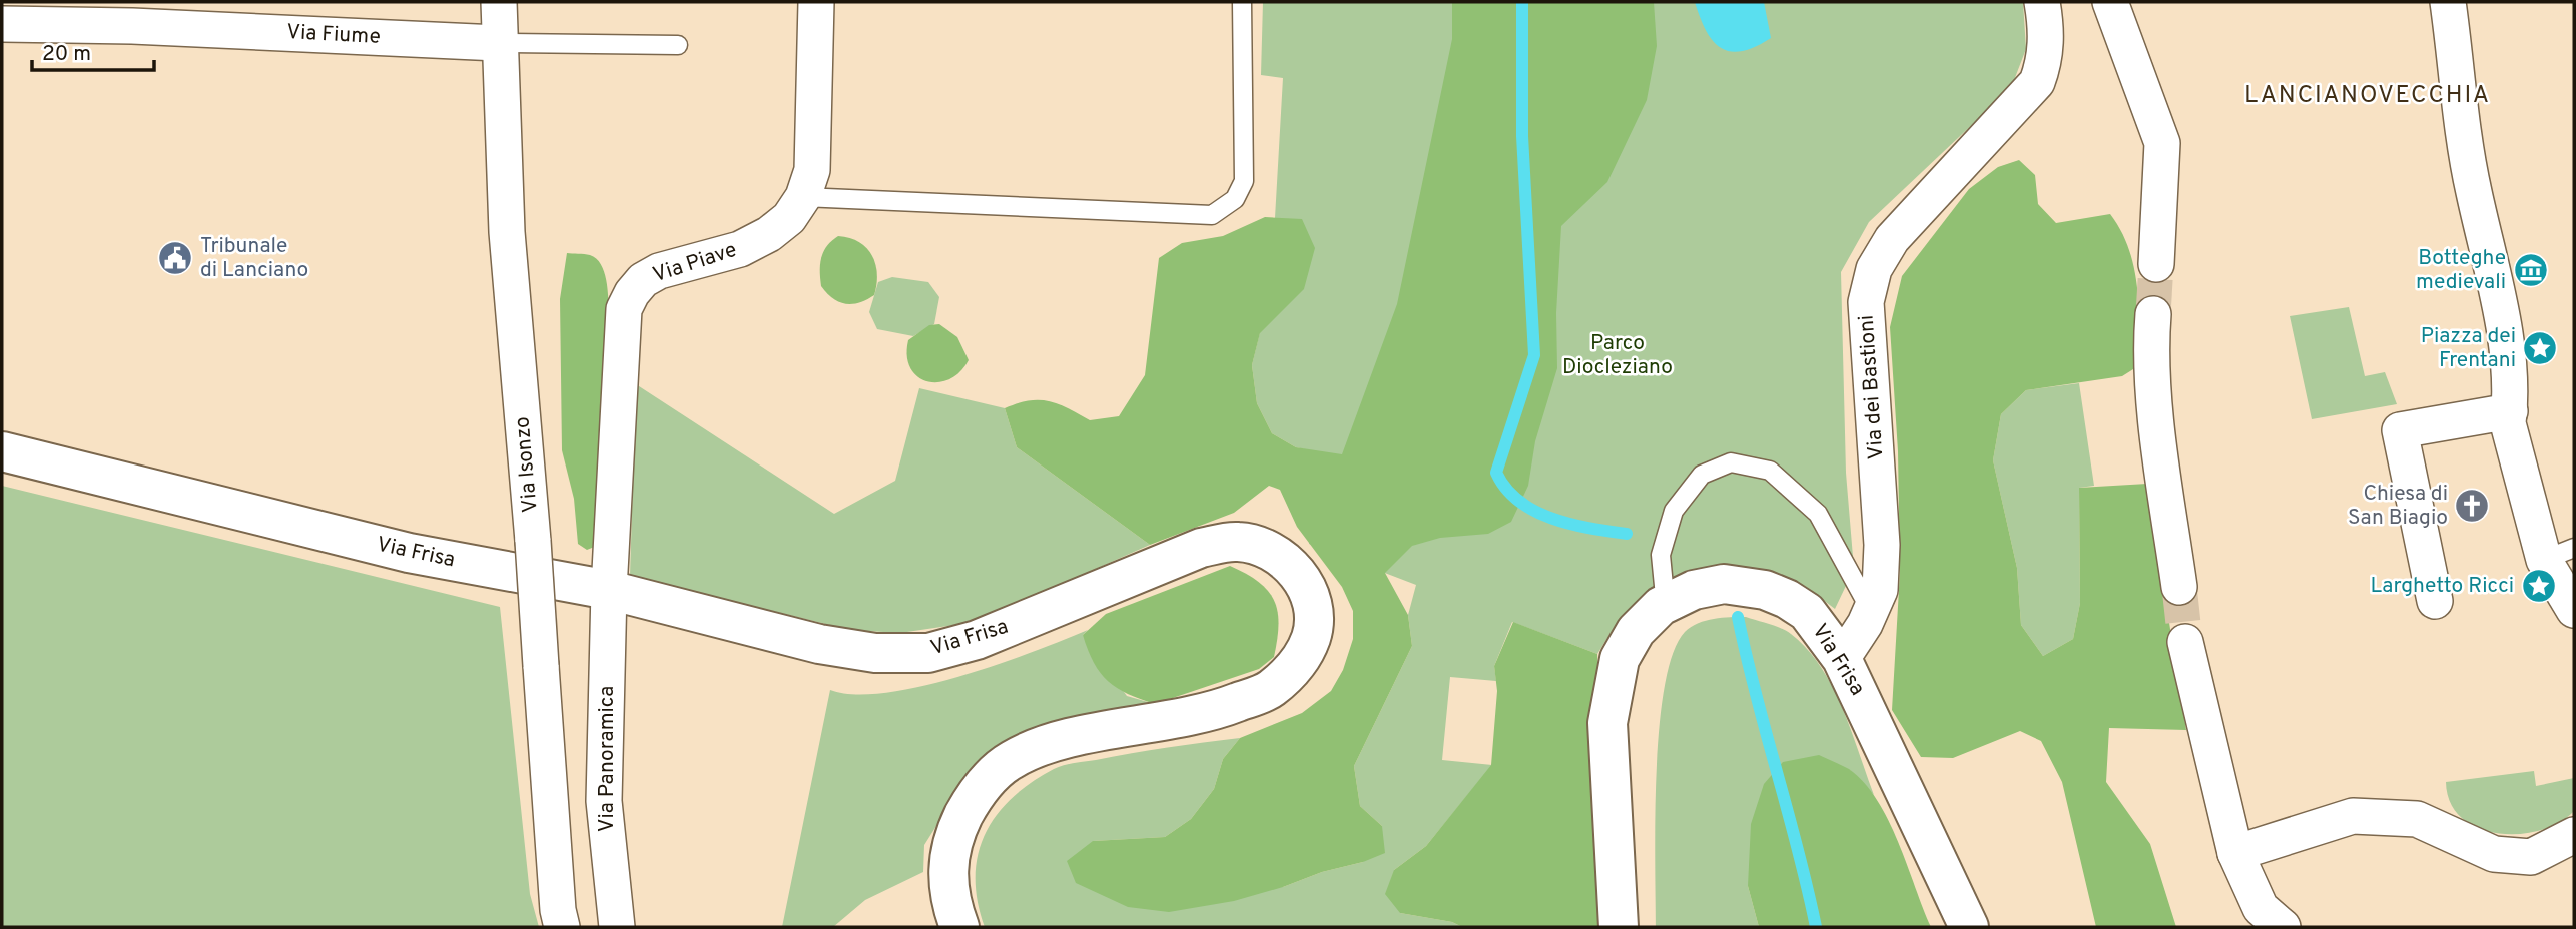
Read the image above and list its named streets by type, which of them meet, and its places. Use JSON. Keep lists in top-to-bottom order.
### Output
{
  "streets": {
    "street": [
      "Via Fiume",
      "Via Piave",
      "Via dei Bastioni",
      "Via Isonzo",
      "Via Frisa",
      "Via Panoramica"
    ]
  },
  "crossings": [
    ["Via Fiume", "Via Isonzo"],
    ["Via Piave", "Via Frisa"],
    ["Via Piave", "Via Panoramica"],
    ["Via dei Bastioni", "Via Frisa"],
    ["Via Frisa", "Via Panoramica"]
  ],
  "districts": ["LANCIANOVECCHIA"],
  "parks": ["Parco Diocleziano"],
  "places": {
    "public building": ["Tribunale di Lanciano"],
    "museum": ["Botteghe medievali"],
    "place": ["Piazza dei Frentani", "Larghetto Ricci"],
    "church": ["Chiesa di San Biagio"]
  },
  "scale_bar": "20 m"
}
